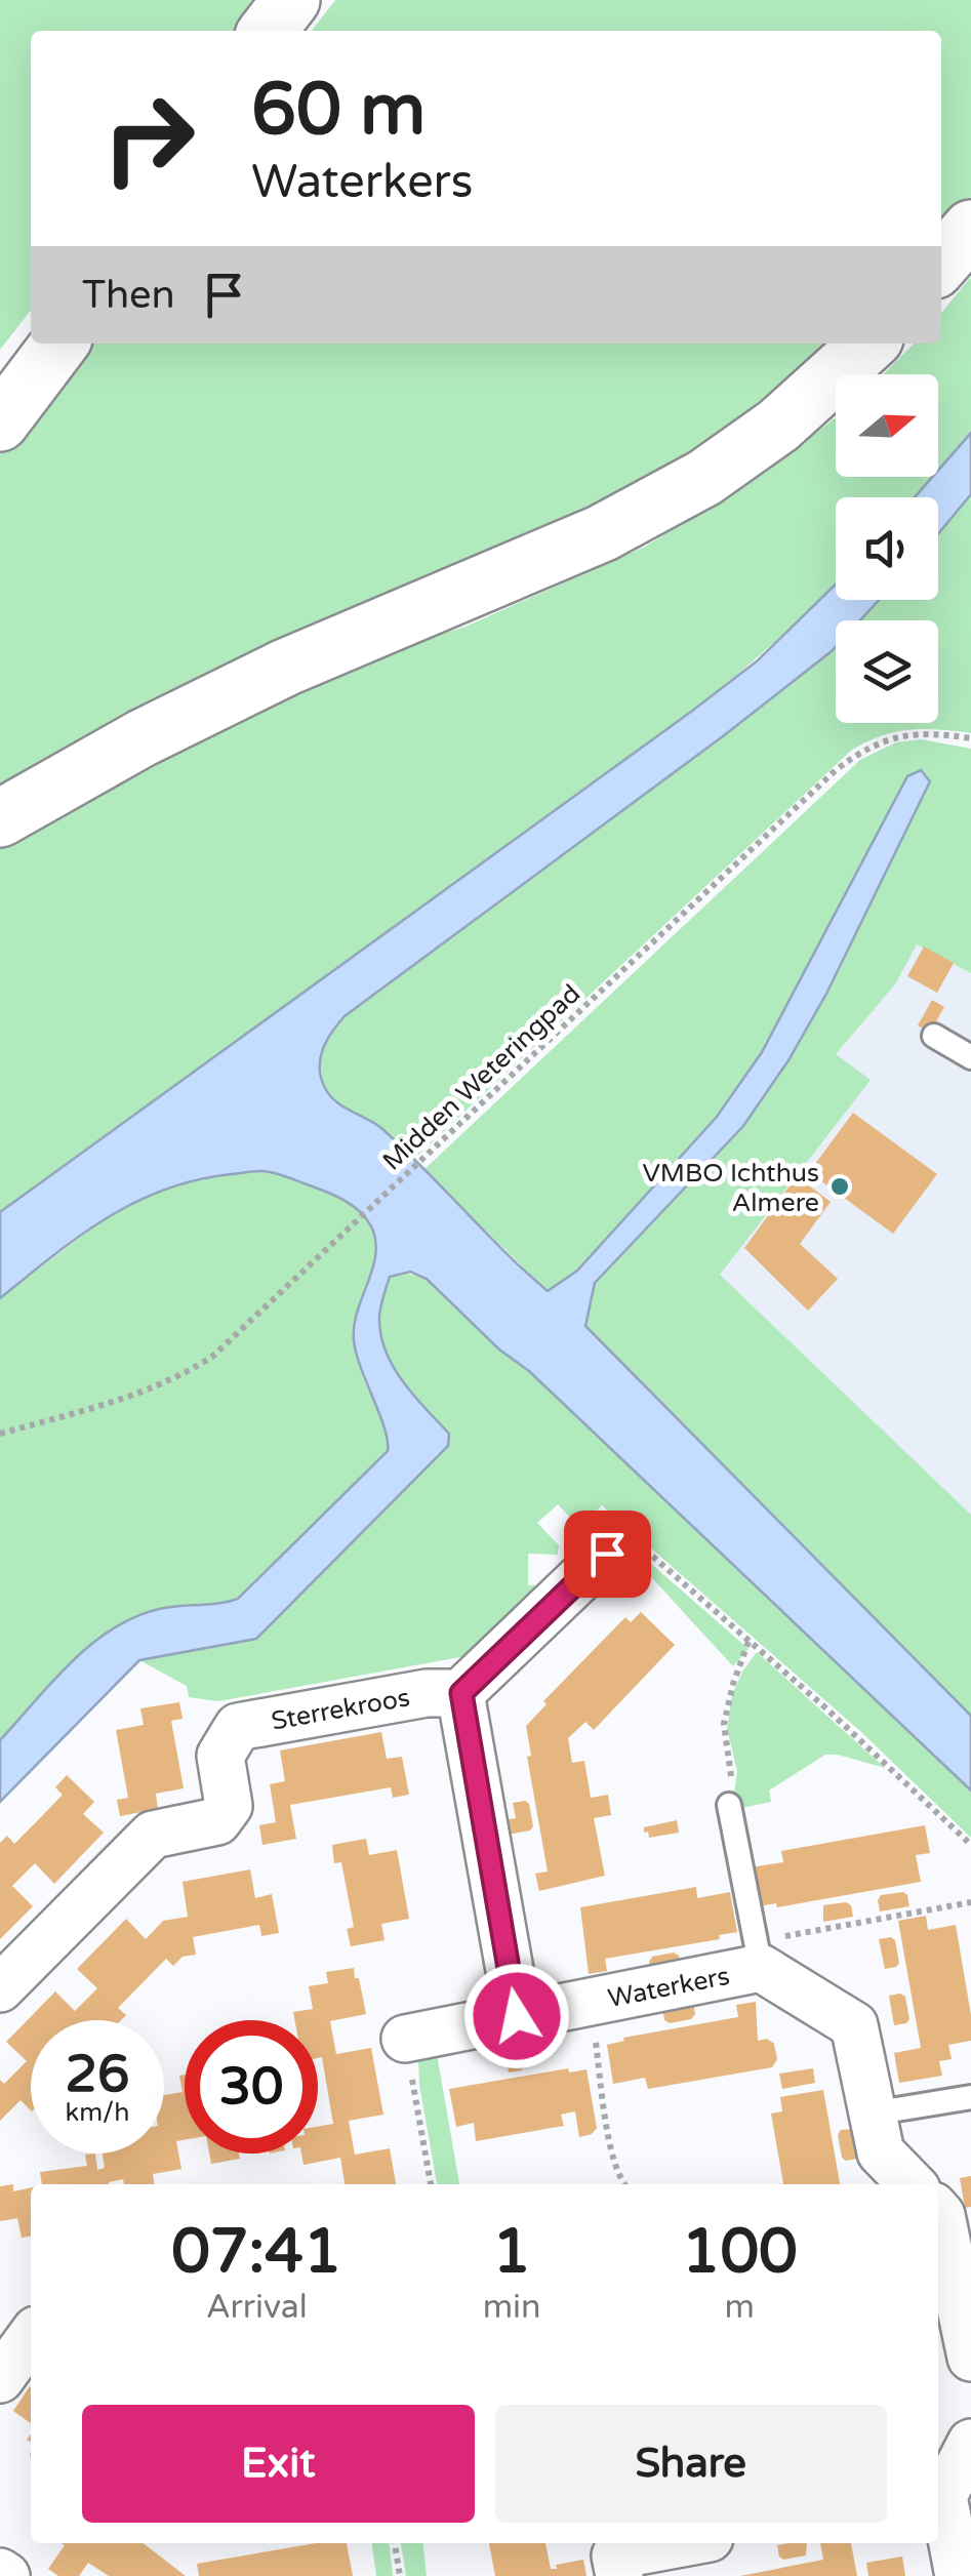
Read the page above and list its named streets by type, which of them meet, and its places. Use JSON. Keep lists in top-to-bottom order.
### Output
{
  "streets": {
    "street": ["Sterrekroos", "Waterkers"],
    "path": ["Midden Weteringpad"]
  },
  "places": ["VMBO Ichthus Almere"],
  "north": "right",
  "page": {
    "turn": ["60 m", "Waterkers"],
    "then": "Then",
    "speed": "26 km/h",
    "limit": "30",
    "eta": [
      "07:41",
      "Arrival",
      "1",
      "min",
      "100",
      "m"
    ],
    "buttons": ["Exit", "Share"]
  }
}
